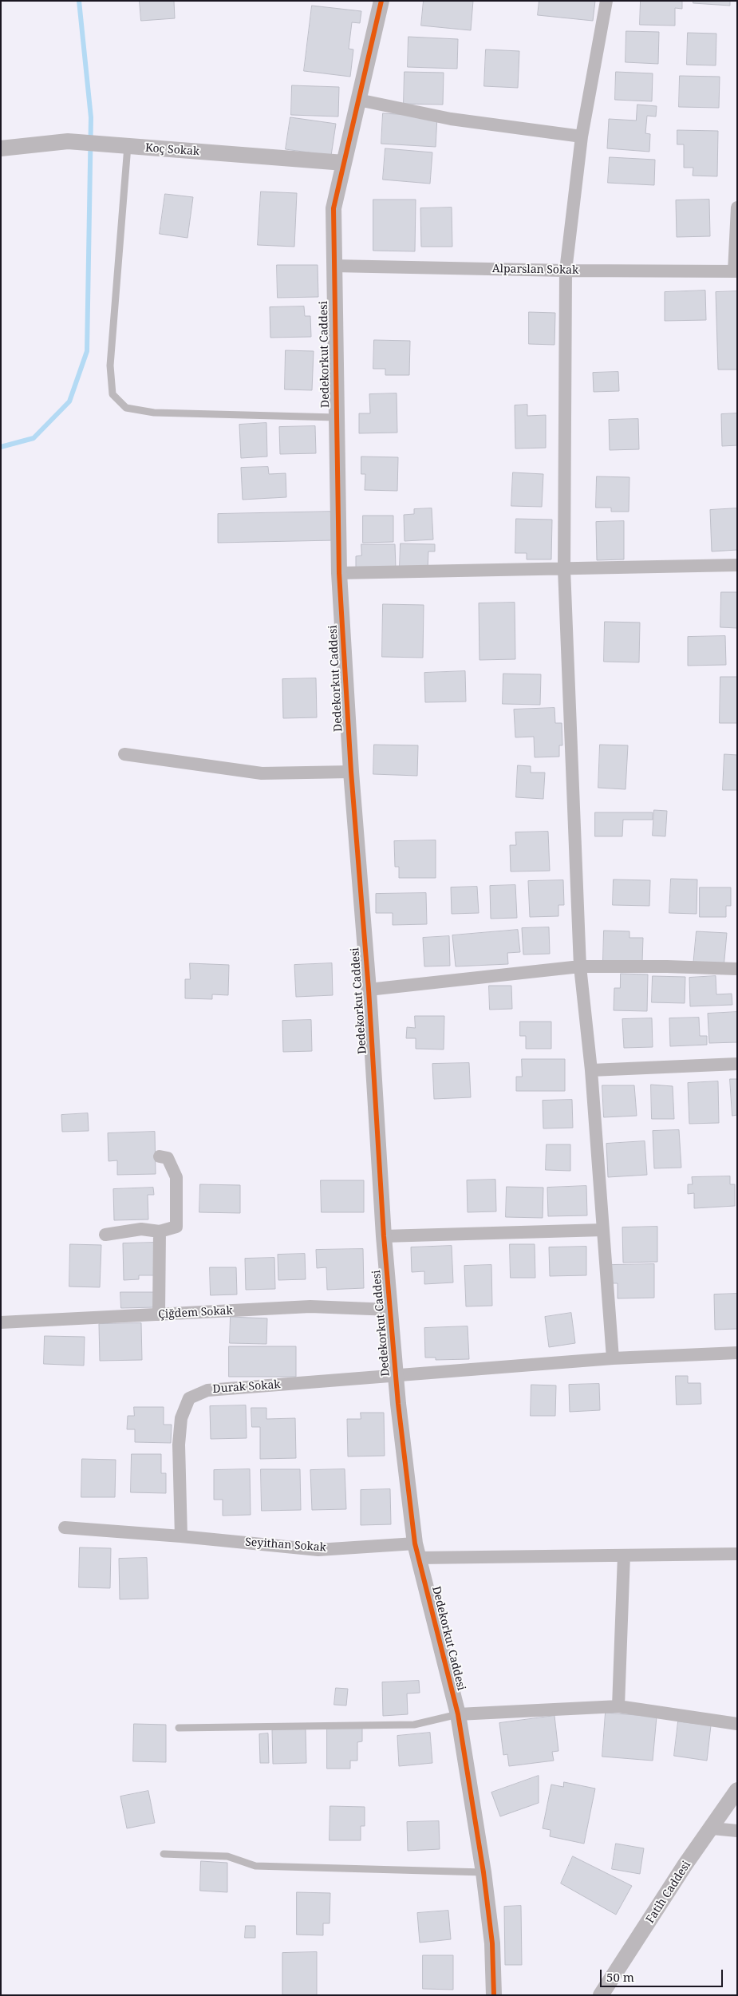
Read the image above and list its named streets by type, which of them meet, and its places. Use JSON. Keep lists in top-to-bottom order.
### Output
{
  "streets": {
    "street": [
      "Koç Sokak",
      "Alparslan Sokak",
      "Dedekorkut Caddesi",
      "Çiğdem Sokak",
      "Durak Sokak",
      "Seyithan Sokak",
      "Fatih Caddesi"
    ]
  },
  "crossings": [
    ["Koç Sokak", "Dedekorkut Caddesi"],
    ["Alparslan Sokak", "Dedekorkut Caddesi"],
    ["Dedekorkut Caddesi", "Çiğdem Sokak"],
    ["Dedekorkut Caddesi", "Durak Sokak"],
    ["Dedekorkut Caddesi", "Seyithan Sokak"],
    ["Durak Sokak", "Seyithan Sokak"]
  ],
  "scale_bar": "50 m"
}
